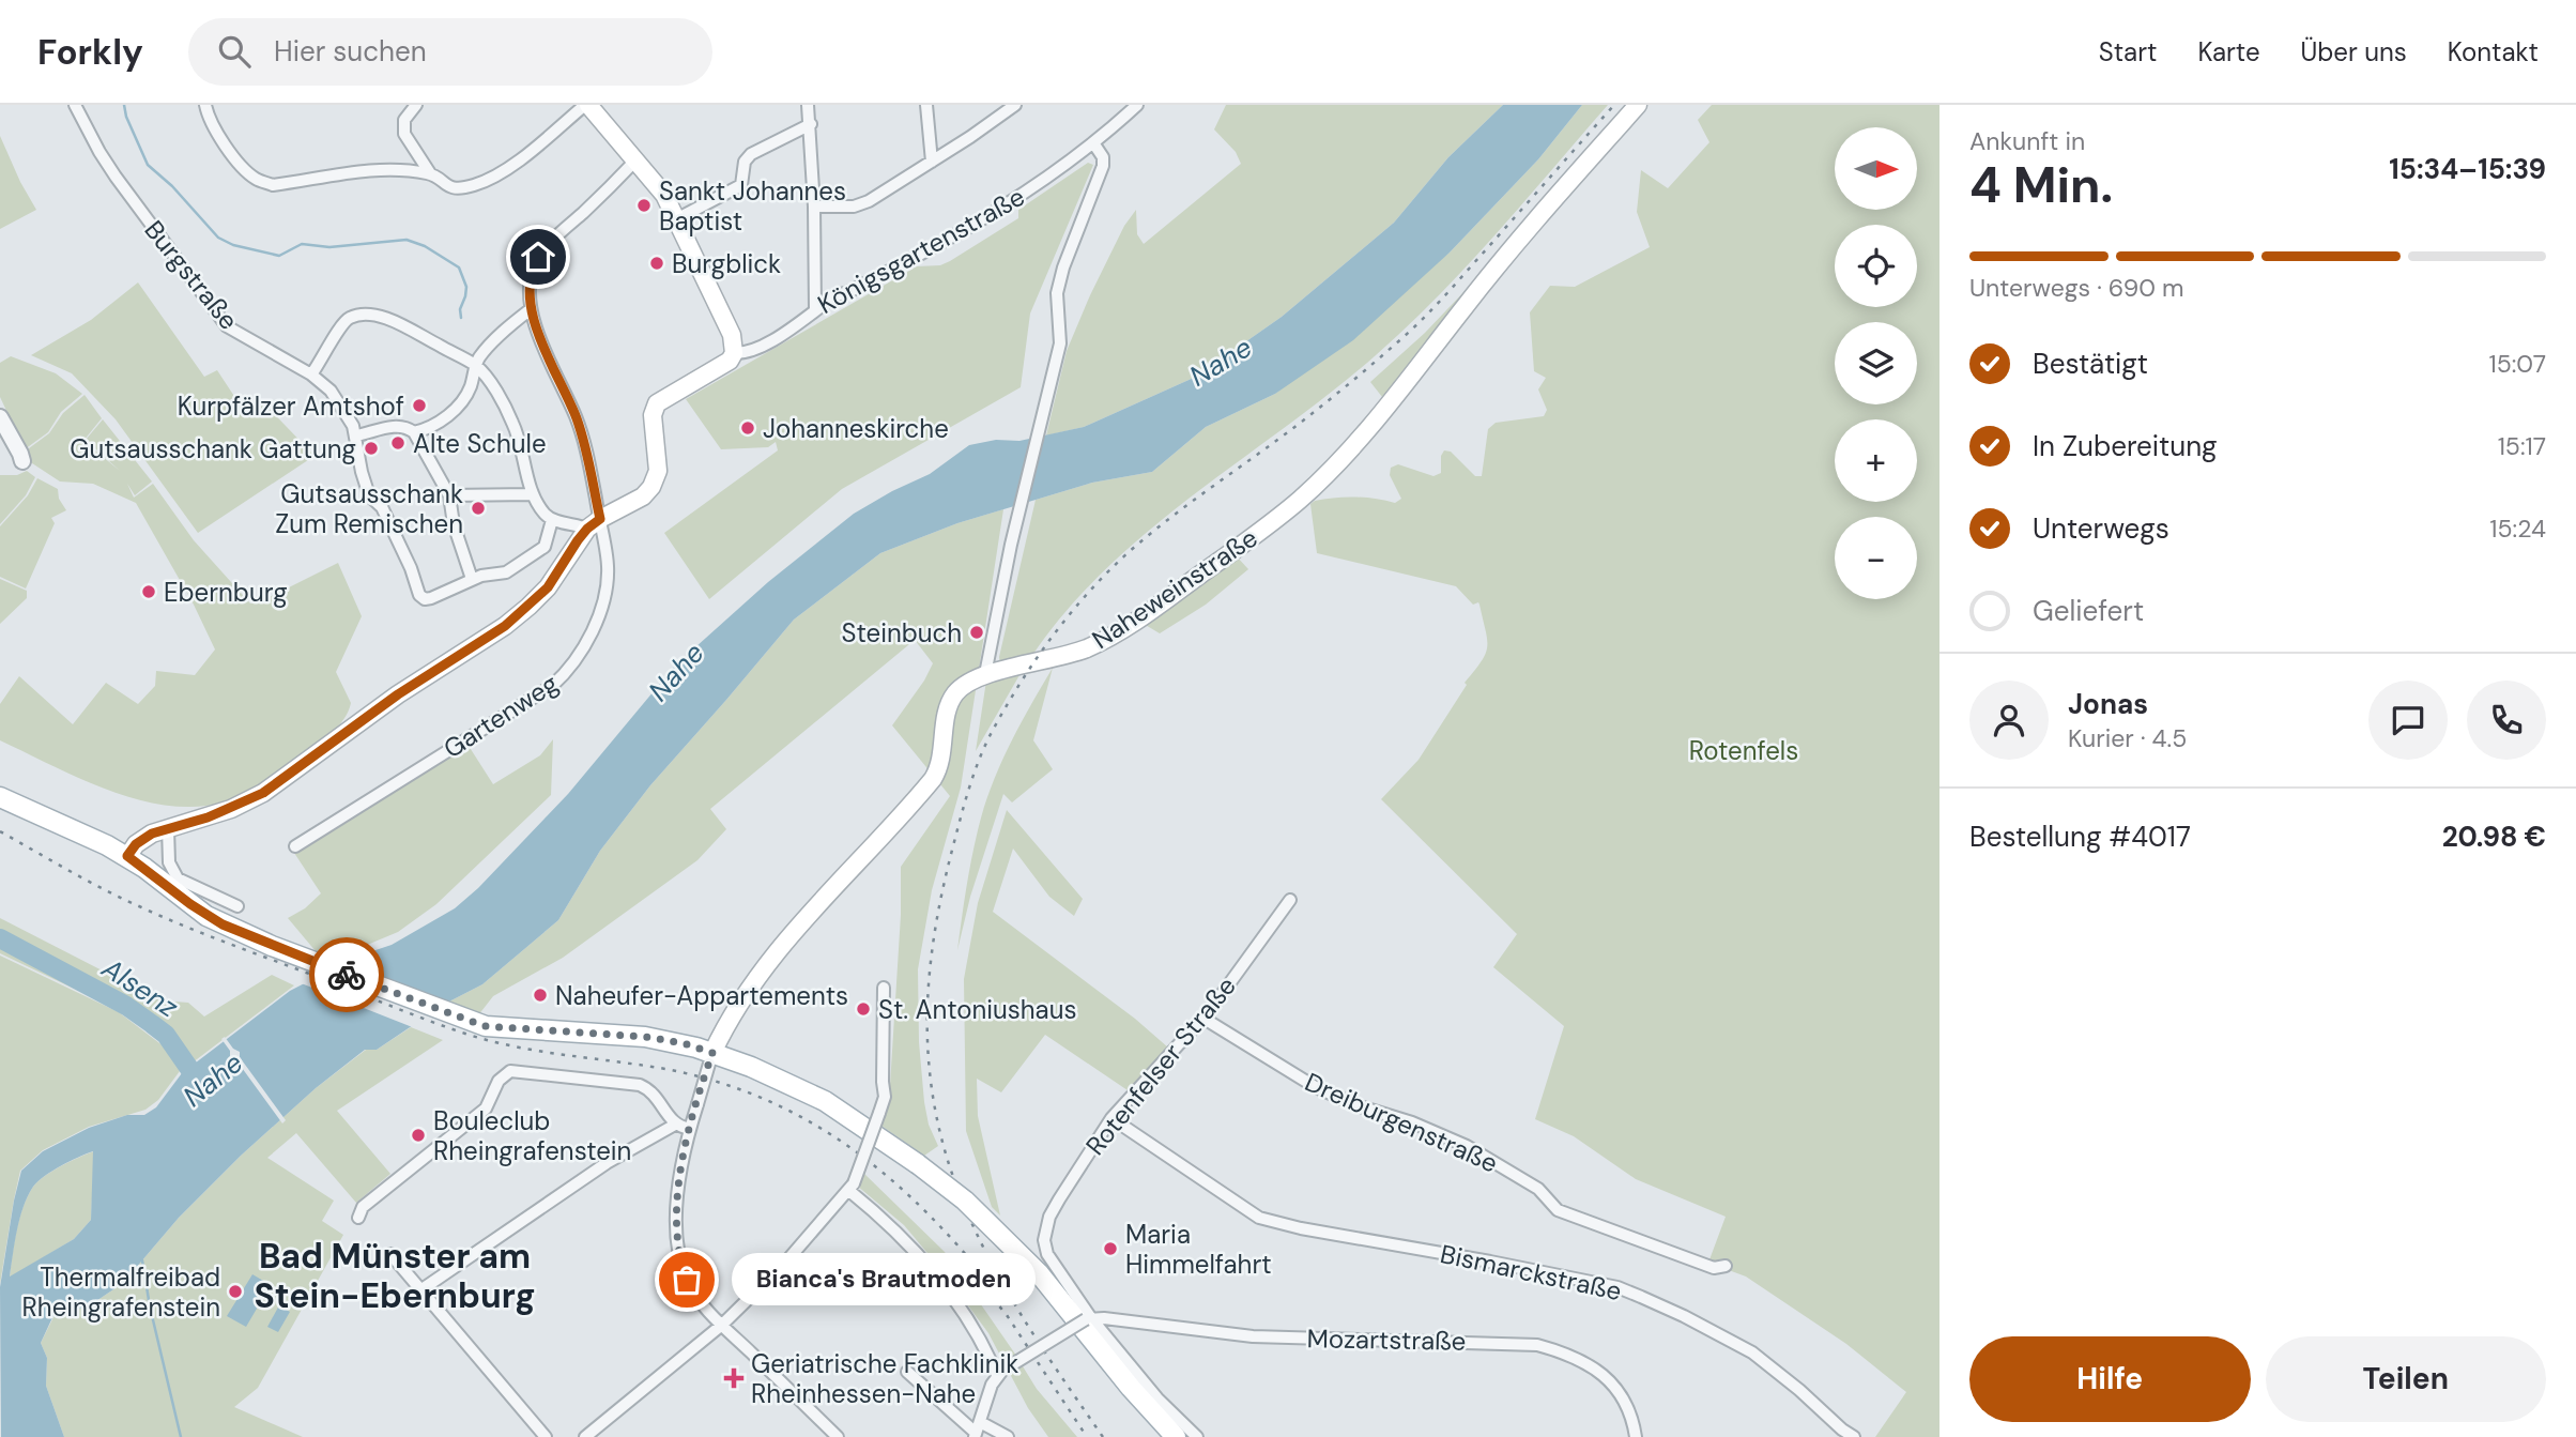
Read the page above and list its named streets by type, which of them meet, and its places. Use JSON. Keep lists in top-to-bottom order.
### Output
{
  "streets": {
    "main road": ["Naheweinstraße"],
    "street": [
      "Königsgartenstraße",
      "Burgstraße",
      "Gartenweg",
      "Rotenfelser Straße",
      "Dreiburgenstraße",
      "Bismarckstraße",
      "Mozartstraße"
    ]
  },
  "crossings": [
    ["Rotenfelser Straße", "Dreiburgenstraße"],
    ["Rotenfelser Straße", "Bismarckstraße"],
    ["Rotenfelser Straße", "Mozartstraße"]
  ],
  "districts": ["Bad Münster am Stein-Ebernburg"],
  "water": ["Nahe", "Alsenz"],
  "parks": ["Rotenfels"],
  "places": {
    "other": [
      "Sankt Johannes Baptist",
      "Burgblick",
      "Kurpfälzer Amtshof",
      "Johanneskirche",
      "Alte Schule",
      "Gutsausschank Gattung",
      "Gutsausschank Zum Remischen",
      "Ebernburg",
      "Steinbuch",
      "Naheufer-Appartements",
      "St. Antoniushaus",
      "Bouleclub Rheingrafenstein",
      "Maria Himmelfahrt",
      "Bianca's Brautmoden",
      "Thermalfreibad Rheingrafenstein"
    ],
    "health": ["Geriatrische Fachklinik Rheinhessen-Nahe"]
  },
  "north": "right",
  "page": {
    "header": "Forkly",
    "search": "Hier suchen",
    "nav": [
      "Start",
      "Karte",
      "Über uns",
      "Kontakt"
    ],
    "heading": ["4 Min.", "Ankunft in", "15:34–15:39"],
    "panel": [
      "Jonas",
      "Kurier · 4.5",
      "Bestellung #4017",
      "20.98 €"
    ],
    "map_buttons": ["+", "−"],
    "bar": "Unterwegs · 690 m",
    "list": [
      ["Bestätigt", "15:07"],
      ["In Zubereitung", "15:17"],
      ["Unterwegs", "15:24"],
      "Geliefert"
    ],
    "bubble": "Bianca's Brautmoden",
    "buttons": ["Hilfe", "Teilen"]
  }
}
